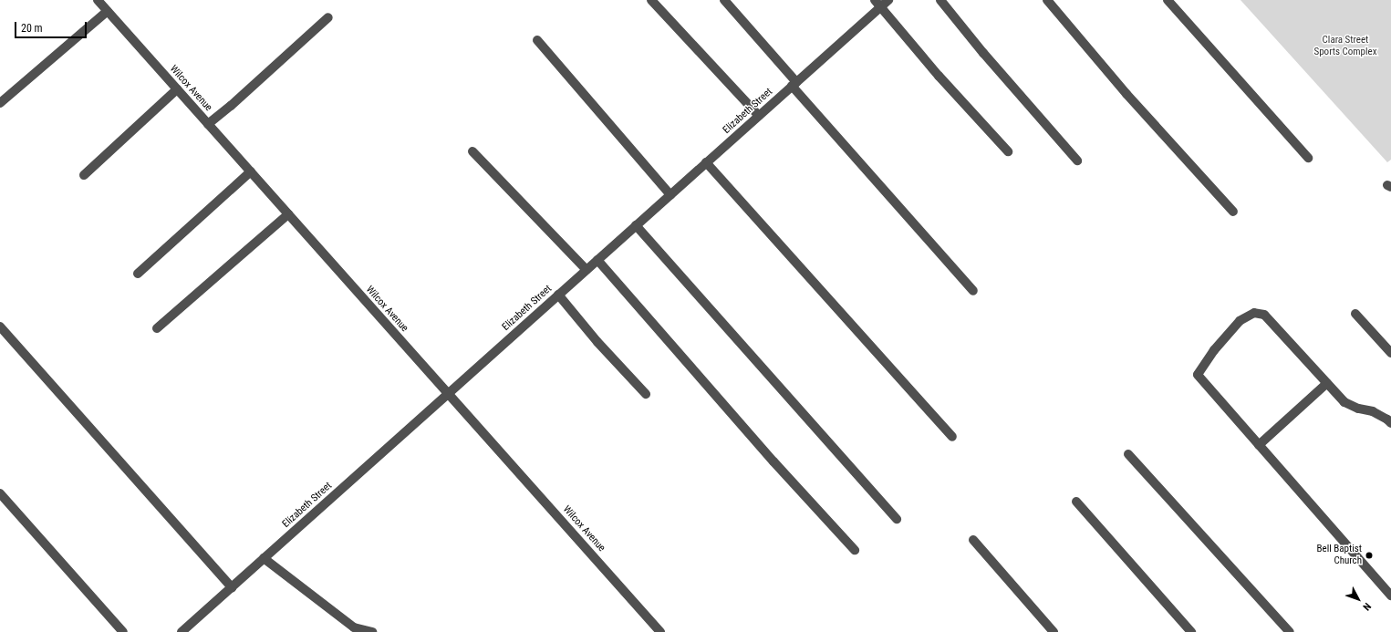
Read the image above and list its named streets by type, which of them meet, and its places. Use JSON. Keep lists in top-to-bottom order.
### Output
{
  "streets": {
    "street": ["Wilcox Avenue", "Elizabeth Street"]
  },
  "crossings": [
    ["Wilcox Avenue", "Elizabeth Street"]
  ],
  "parks": ["Clara Street Sports Complex"],
  "places": ["Bell Baptist Church"],
  "scale_bar": "20 m",
  "north": "bottom right"
}
